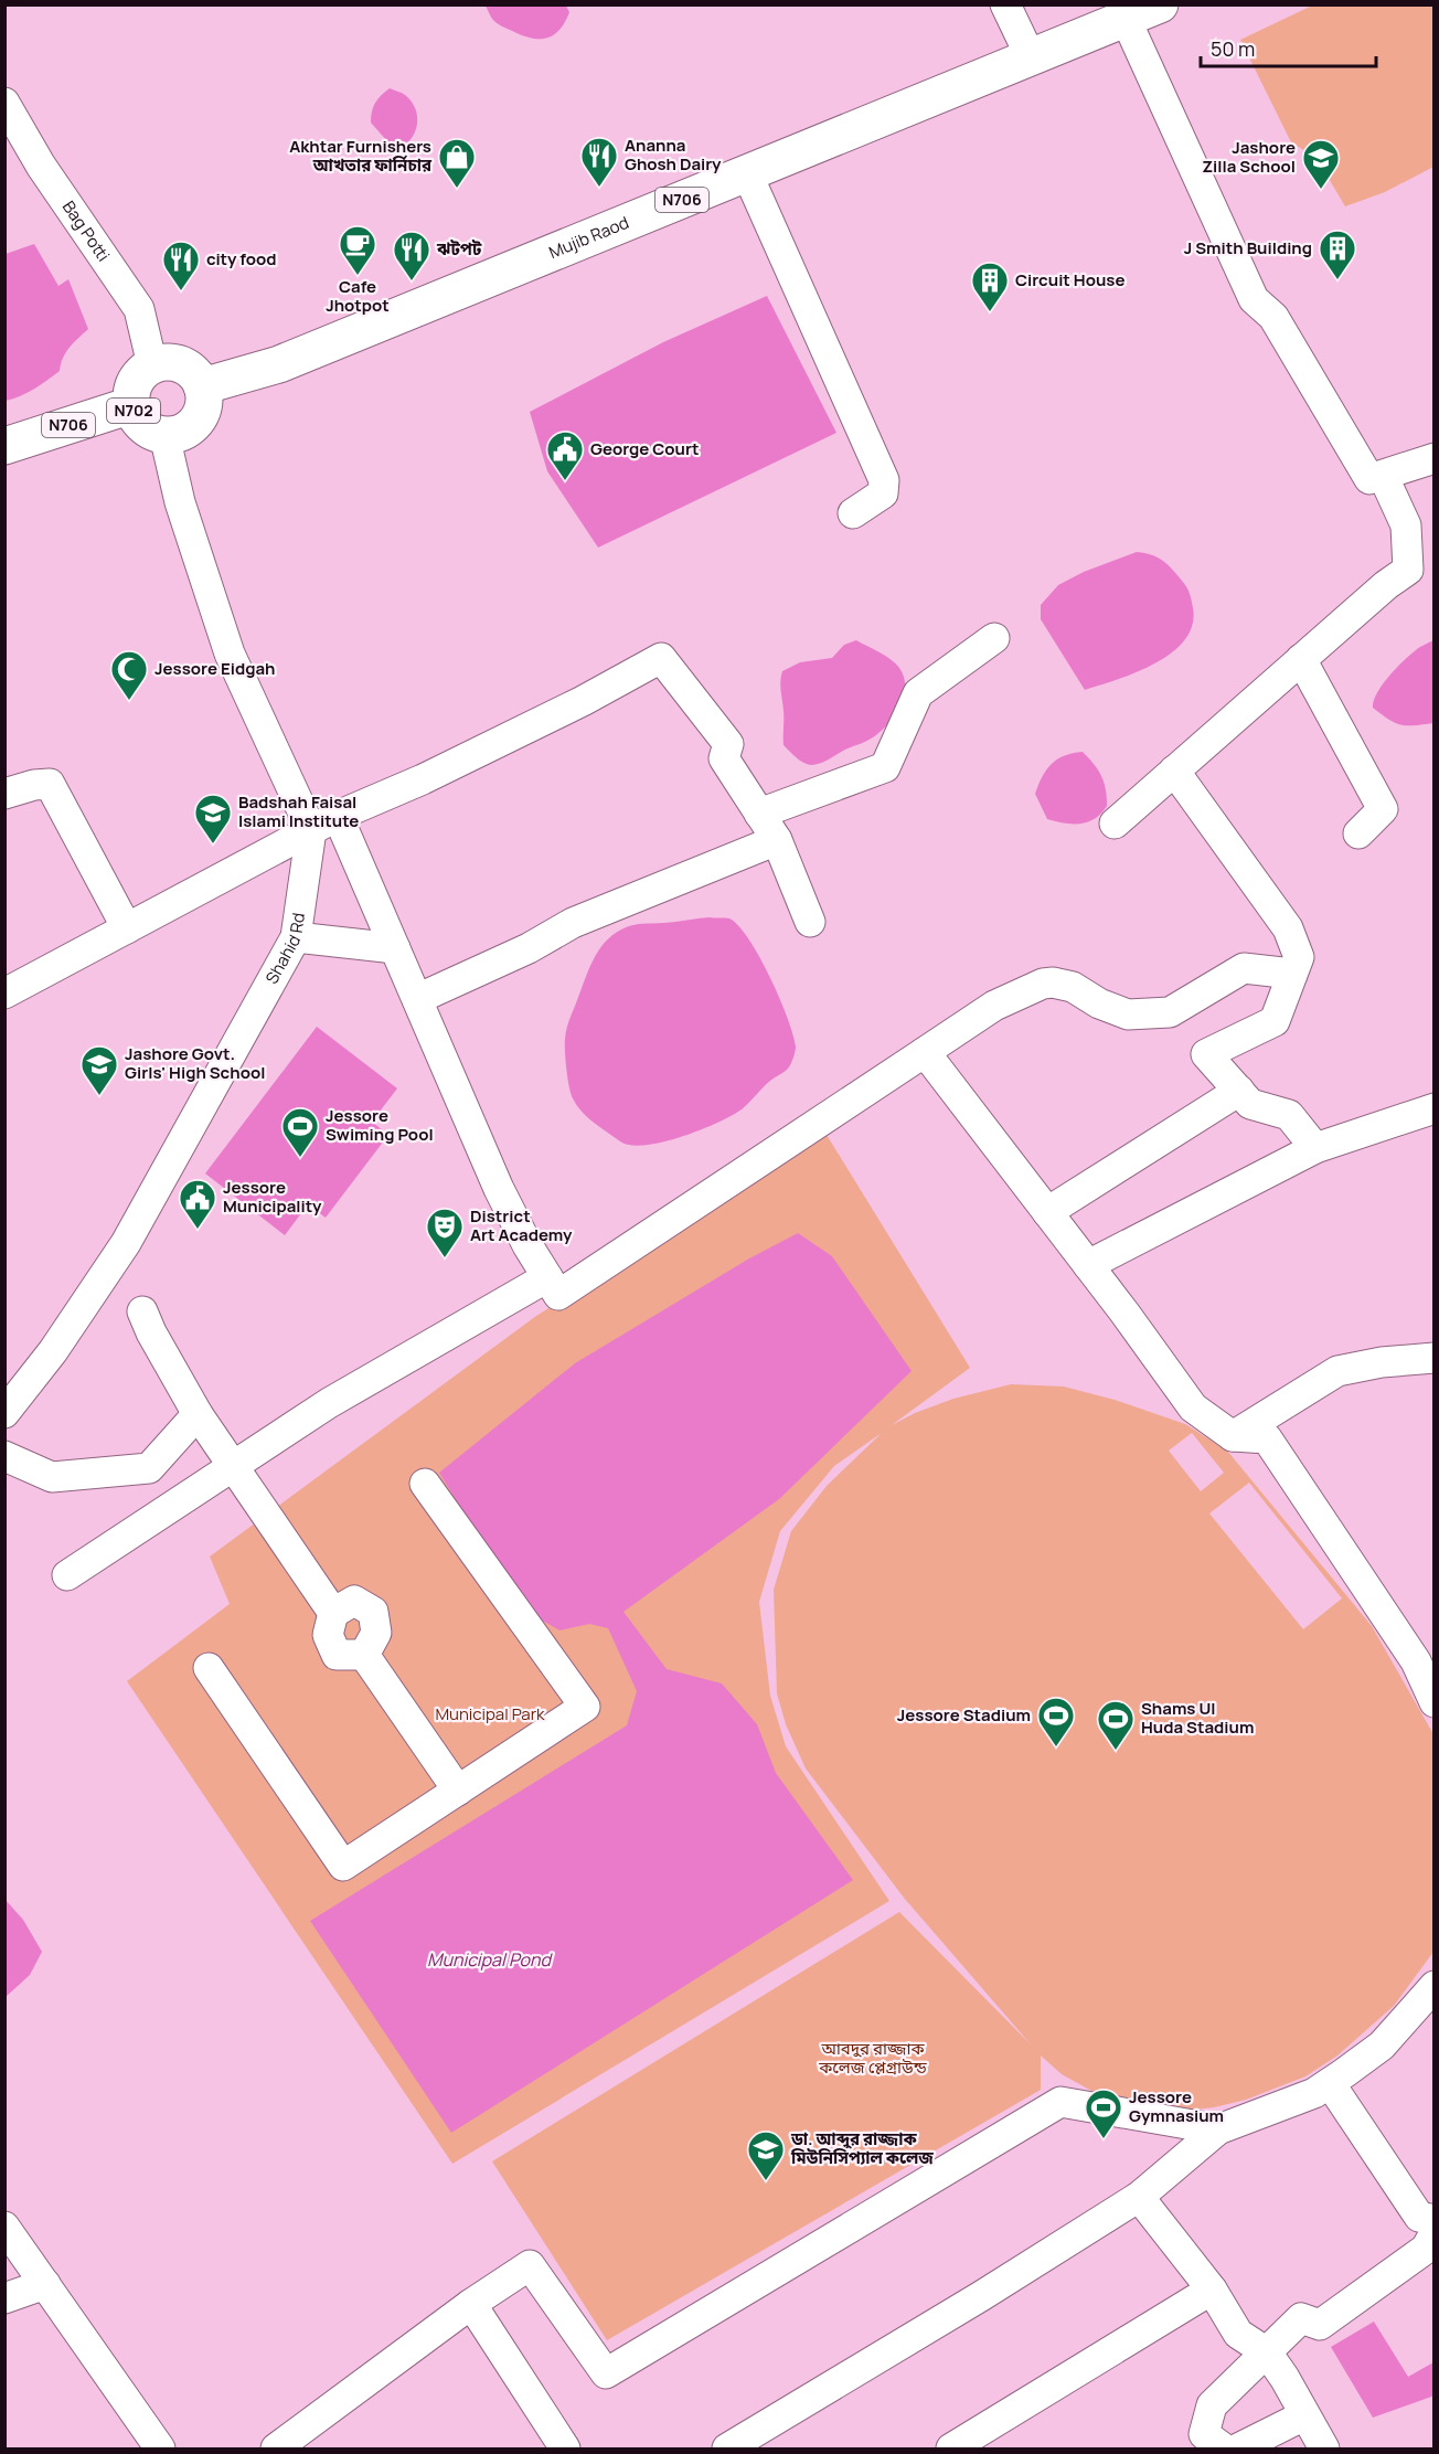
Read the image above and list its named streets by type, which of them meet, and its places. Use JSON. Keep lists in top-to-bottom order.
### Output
{
  "streets": {
    "highway": ["N706", "Mujib Raod", "N702"],
    "street": ["Bag Potti", "Shahid Rd"]
  },
  "crossings": [
    ["N706", "Bag Potti"],
    ["N706", "Mujib Raod"],
    ["N706", "N702"],
    ["Bag Potti", "Mujib Raod"],
    ["Bag Potti", "N702"],
    ["Mujib Raod", "N702"]
  ],
  "water": ["Municipal Pond"],
  "parks": ["Municipal Park", "আবদুর রাজ্জাক কলেজ প্লেগ্রাউন্ড"],
  "places": {
    "restaurant": ["Ananna Ghosh Dairy", "ঝটপট", "city food"],
    "shop": ["Akhtar Furnishers আখতার ফার্নিচার"],
    "school or university": [
      "Jashore Zilla School",
      "Badshah Faisal Islami Institute",
      "Jashore Govt. Girls' High School",
      "ডা. আব্দুর রাজ্জাক মিউনিসিপ্যাল কলেজ"
    ],
    "cafe": ["Cafe Jhotpot"],
    "building": ["J Smith Building", "Circuit House"],
    "public building": ["George Court", "Jessore Municipality"],
    "mosque": ["Jessore Eidgah"],
    "sports": [
      "Jessore Swiming Pool",
      "Jessore Stadium",
      "Shams Ul Huda Stadium",
      "Jessore Gymnasium"
    ],
    "theatre": ["District Art Academy"]
  },
  "scale_bar": "50 m"
}
